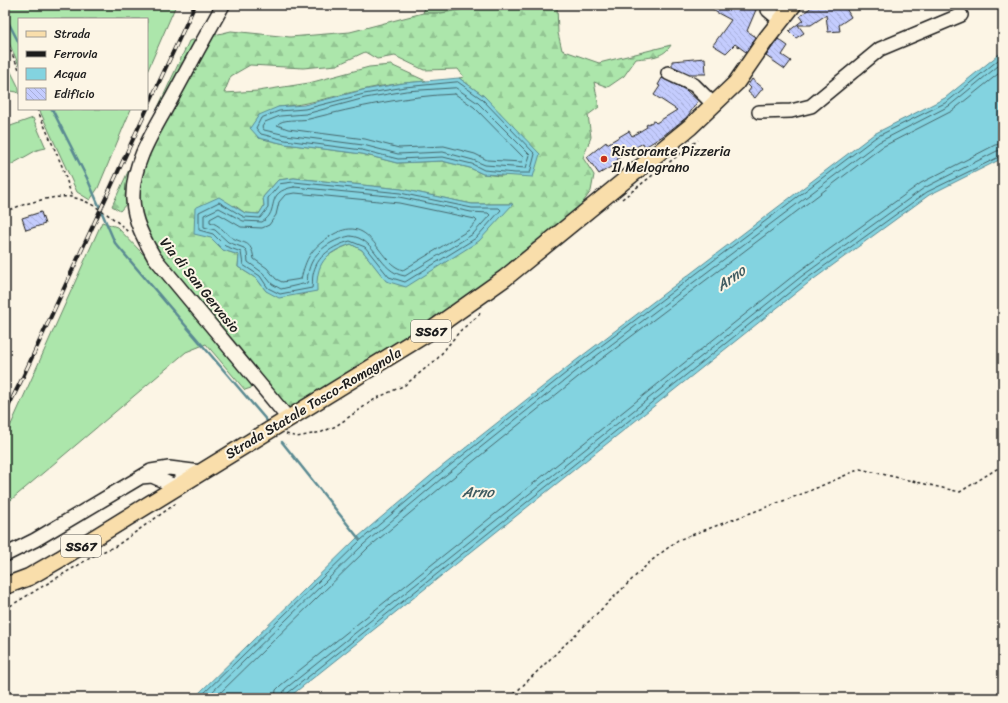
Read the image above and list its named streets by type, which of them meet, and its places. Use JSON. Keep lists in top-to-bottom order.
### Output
{
  "streets": {
    "main road": ["SS67", "Strada Statale Tosco-Romagnola"],
    "street": ["Via di San Gervasio"]
  },
  "crossings": [
    ["Via di San Gervasio", "Strada Statale Tosco-Romagnola"]
  ],
  "water": ["Arno"],
  "places": ["Ristorante Pizzeria Il Melograno"],
  "legend": [
    "Strada",
    "Ferrovia",
    "Acqua",
    "Edificio"
  ]
}
